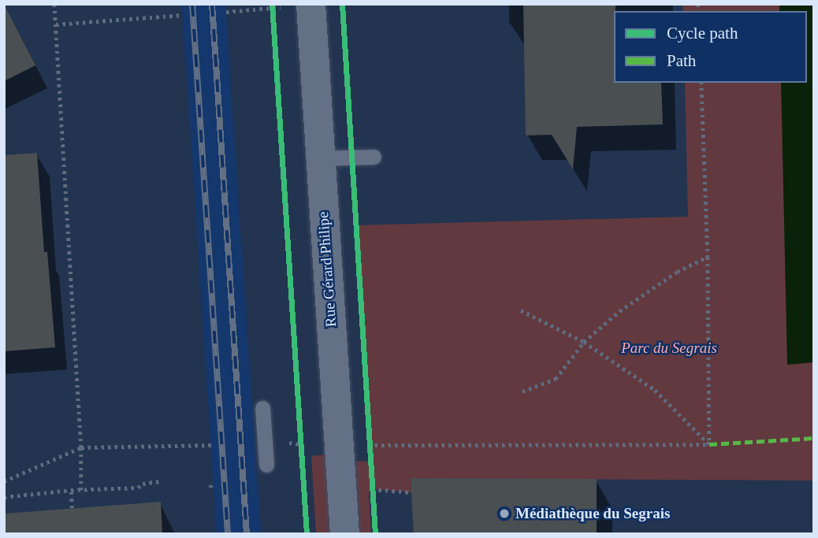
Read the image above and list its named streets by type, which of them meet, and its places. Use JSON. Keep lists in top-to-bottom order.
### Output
{
  "streets": {
    "street": ["Rue Gérard Philipe"]
  },
  "parks": ["Parc du Segrais"],
  "places": ["Médiathèque du Segrais"],
  "legend": ["Cycle path", "Path"]
}
